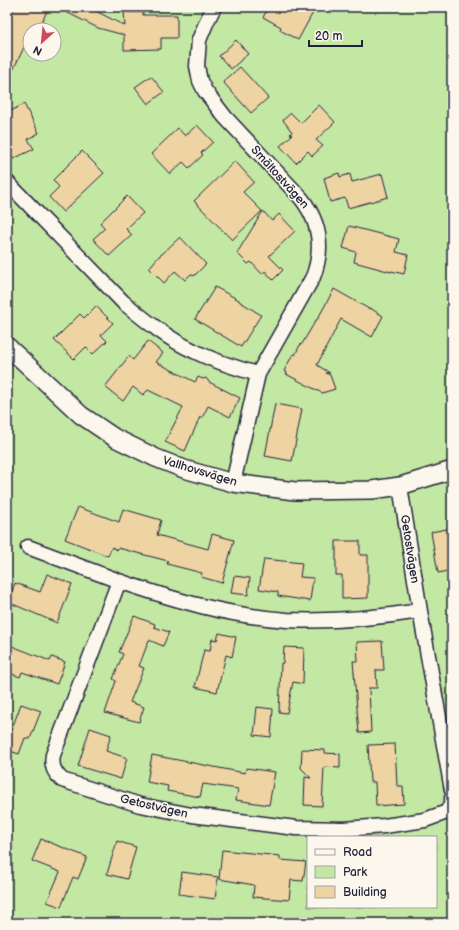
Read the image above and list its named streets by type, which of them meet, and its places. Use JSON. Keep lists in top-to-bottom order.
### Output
{
  "streets": {
    "street": ["Smältostvägen", "Vallhovsvägen", "Getostvägen"]
  },
  "crossings": [
    ["Smältostvägen", "Vallhovsvägen"],
    ["Vallhovsvägen", "Getostvägen"]
  ],
  "legend": ["Road", "Park", "Building"],
  "scale_bar": "20 m",
  "north": "bottom left"
}
